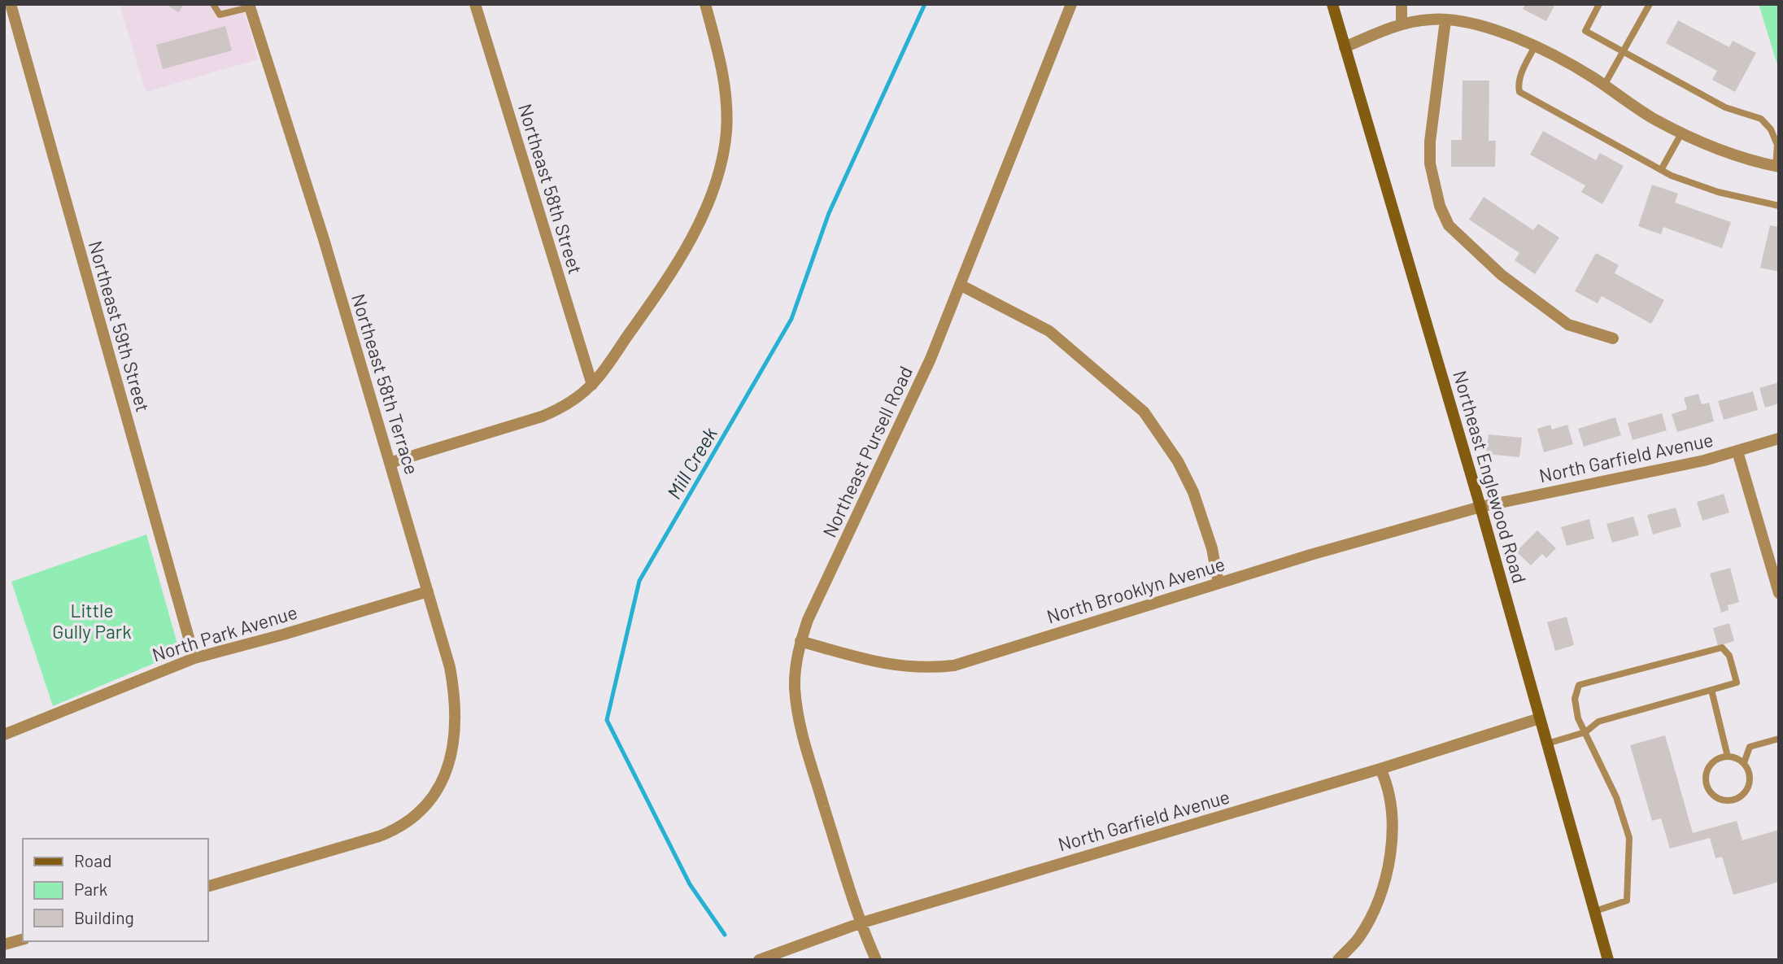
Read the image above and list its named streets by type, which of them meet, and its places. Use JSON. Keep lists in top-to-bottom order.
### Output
{
  "streets": {
    "main road": ["Northeast Englewood Road"],
    "street": [
      "Northeast 58th Street",
      "Northeast 59th Street",
      "Northeast 58th Terrace",
      "Northeast Pursell Road",
      "North Garfield Avenue",
      "North Brooklyn Avenue",
      "North Park Avenue"
    ]
  },
  "crossings": [
    ["Northeast 59th Street", "North Park Avenue"],
    ["Northeast 58th Terrace", "North Park Avenue"],
    ["Northeast Pursell Road", "North Garfield Avenue"],
    ["Northeast Pursell Road", "North Brooklyn Avenue"],
    ["North Garfield Avenue", "Northeast Englewood Road"],
    ["North Garfield Avenue", "North Brooklyn Avenue"],
    ["Northeast Englewood Road", "North Brooklyn Avenue"]
  ],
  "water": ["Mill Creek"],
  "parks": ["Little Gully Park"],
  "legend": ["Road", "Park", "Building"]
}
